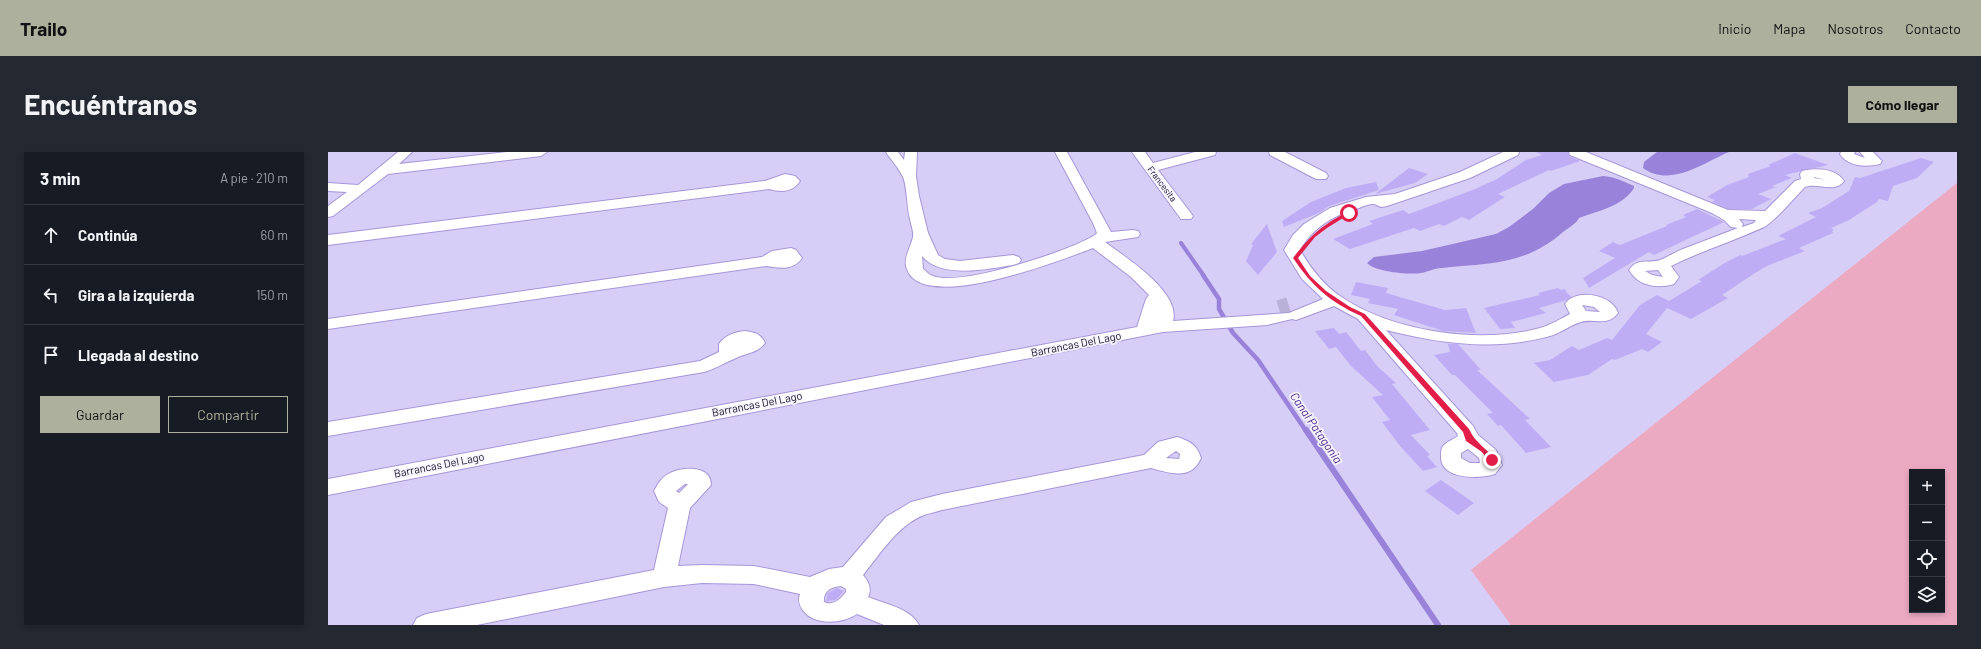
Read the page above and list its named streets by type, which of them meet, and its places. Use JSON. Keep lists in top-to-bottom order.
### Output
{
  "streets": {
    "street": ["Francesita", "Barrancas Del Lago"]
  },
  "water": ["Canal Patagonia"],
  "page": {
    "header": "Trailo",
    "nav": [
      "Inicio",
      "Mapa",
      "Nosotros",
      "Contacto"
    ],
    "buttons": [
      "Cómo llegar",
      ["Guardar", "Compartir"]
    ],
    "title": "Encuéntranos",
    "heading": ["3 min", "A pie · 210 m"],
    "list": [
      ["Continúa", "60 m"],
      ["Gira a la izquierda", "150 m"],
      "Llegada al destino"
    ],
    "map_buttons": ["+", "−"]
  }
}
